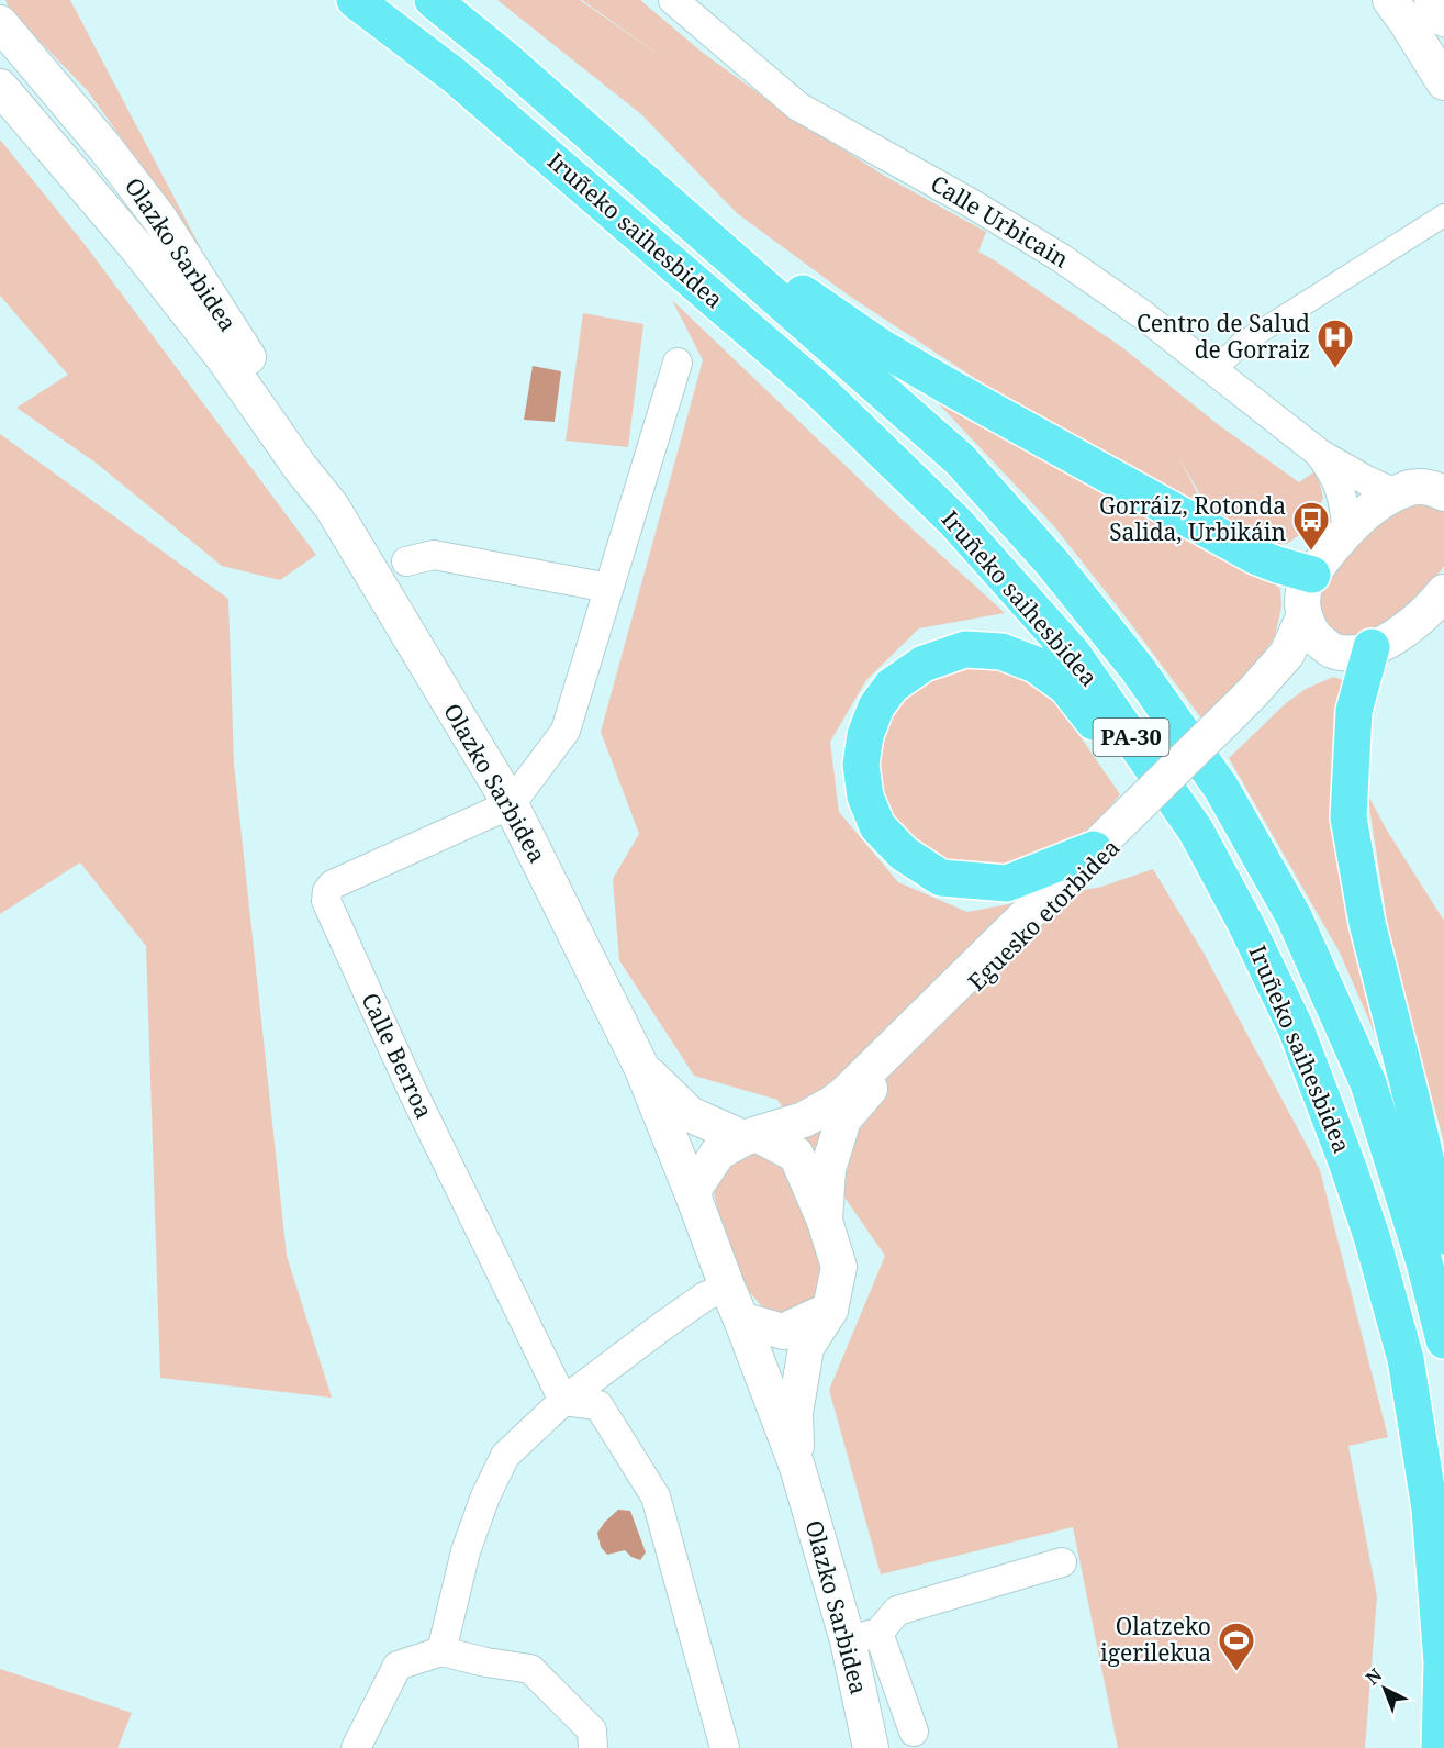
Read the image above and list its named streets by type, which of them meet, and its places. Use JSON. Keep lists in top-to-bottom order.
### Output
{
  "streets": {
    "highway": ["Iruñeko saihesbidea", "PA-30"],
    "street": [
      "Calle Urbicain",
      "Olazko Sarbidea",
      "Eguesko etorbidea",
      "Calle Berroa"
    ]
  },
  "crossings": [
    ["Olazko Sarbidea", "Eguesko etorbidea"],
    ["Olazko Sarbidea", "Calle Berroa"]
  ],
  "places": {
    "hospital": ["Centro de Salud de Gorraiz"],
    "bus stop": ["Gorráiz, Rotonda Salida, Urbikáin"],
    "sports": ["Olatzeko igerilekua"]
  },
  "north": "top left"
}
